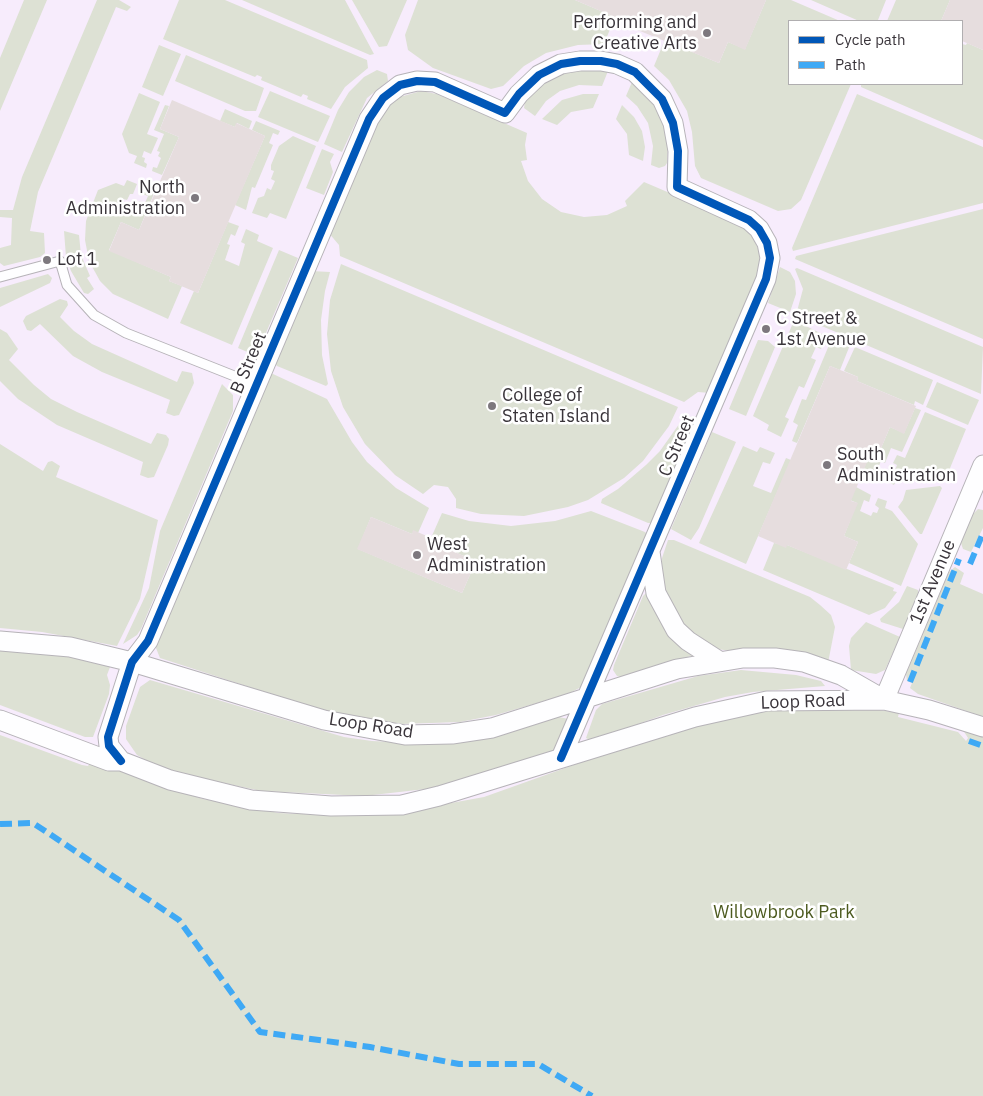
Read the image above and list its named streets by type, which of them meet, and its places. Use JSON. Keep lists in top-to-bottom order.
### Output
{
  "streets": {
    "street": [
      "B Street",
      "C Street",
      "1st Avenue",
      "Loop Road"
    ]
  },
  "crossings": [
    ["B Street", "C Street"],
    ["B Street", "Loop Road"],
    ["C Street", "Loop Road"],
    ["1st Avenue", "Loop Road"]
  ],
  "parks": ["Willowbrook Park"],
  "places": [
    "Performing and Creative Arts",
    "North Administration",
    "Lot 1",
    "C Street & 1st Avenue",
    "College of Staten Island",
    "South Administration",
    "West Administration"
  ],
  "legend": ["Cycle path", "Path"]
}
